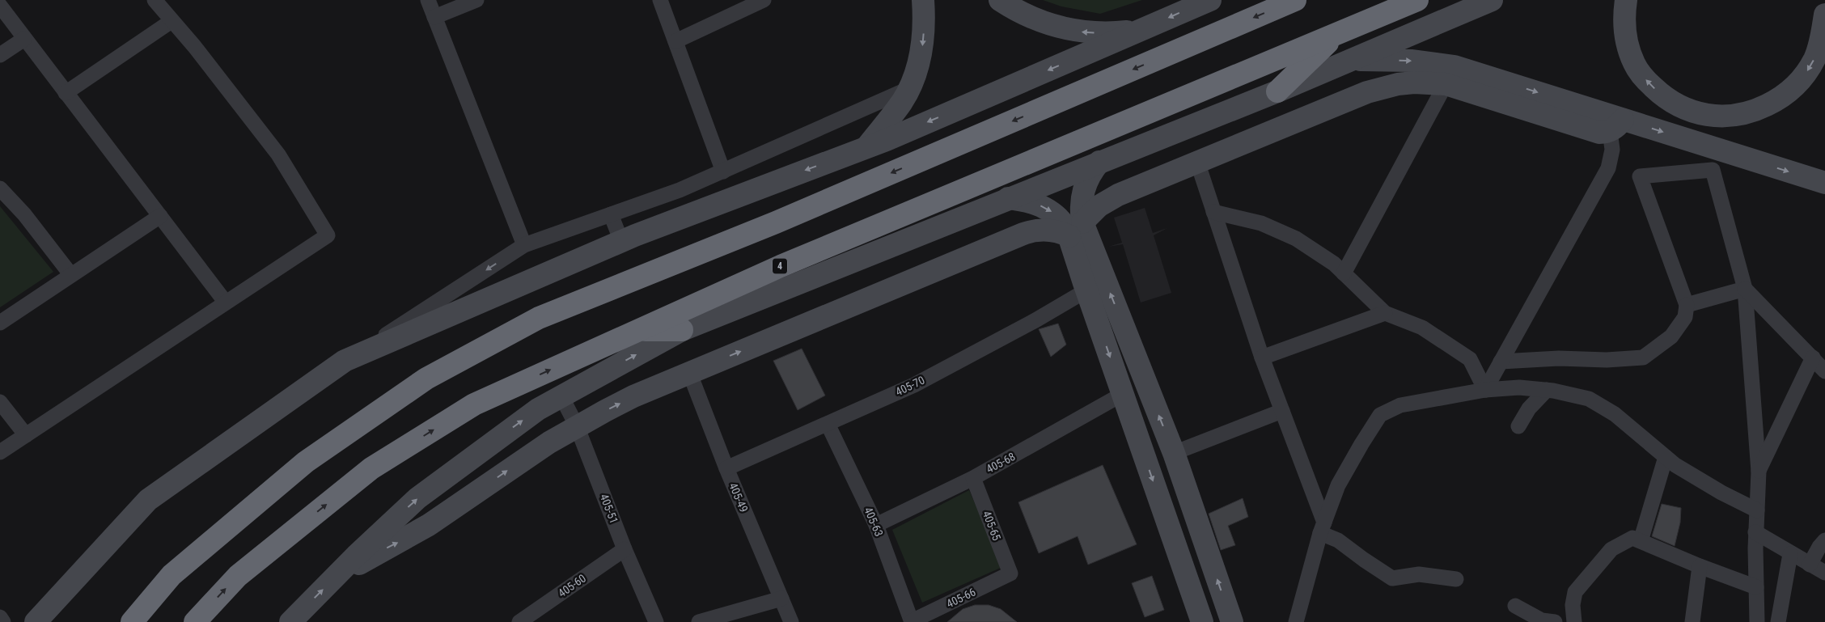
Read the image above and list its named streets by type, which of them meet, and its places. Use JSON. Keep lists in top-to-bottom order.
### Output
{
  "streets": {
    "highway": ["4"],
    "street": [
      "405-70",
      "405-68",
      "405-49",
      "405-51",
      "405-63",
      "405-65",
      "405-60",
      "405-66"
    ]
  },
  "crossings": [
    ["405-70", "405-49"],
    ["405-70", "405-63"],
    ["405-68", "405-63"],
    ["405-68", "405-65"],
    ["405-51", "405-60"],
    ["405-63", "405-66"],
    ["405-65", "405-66"]
  ]
}
